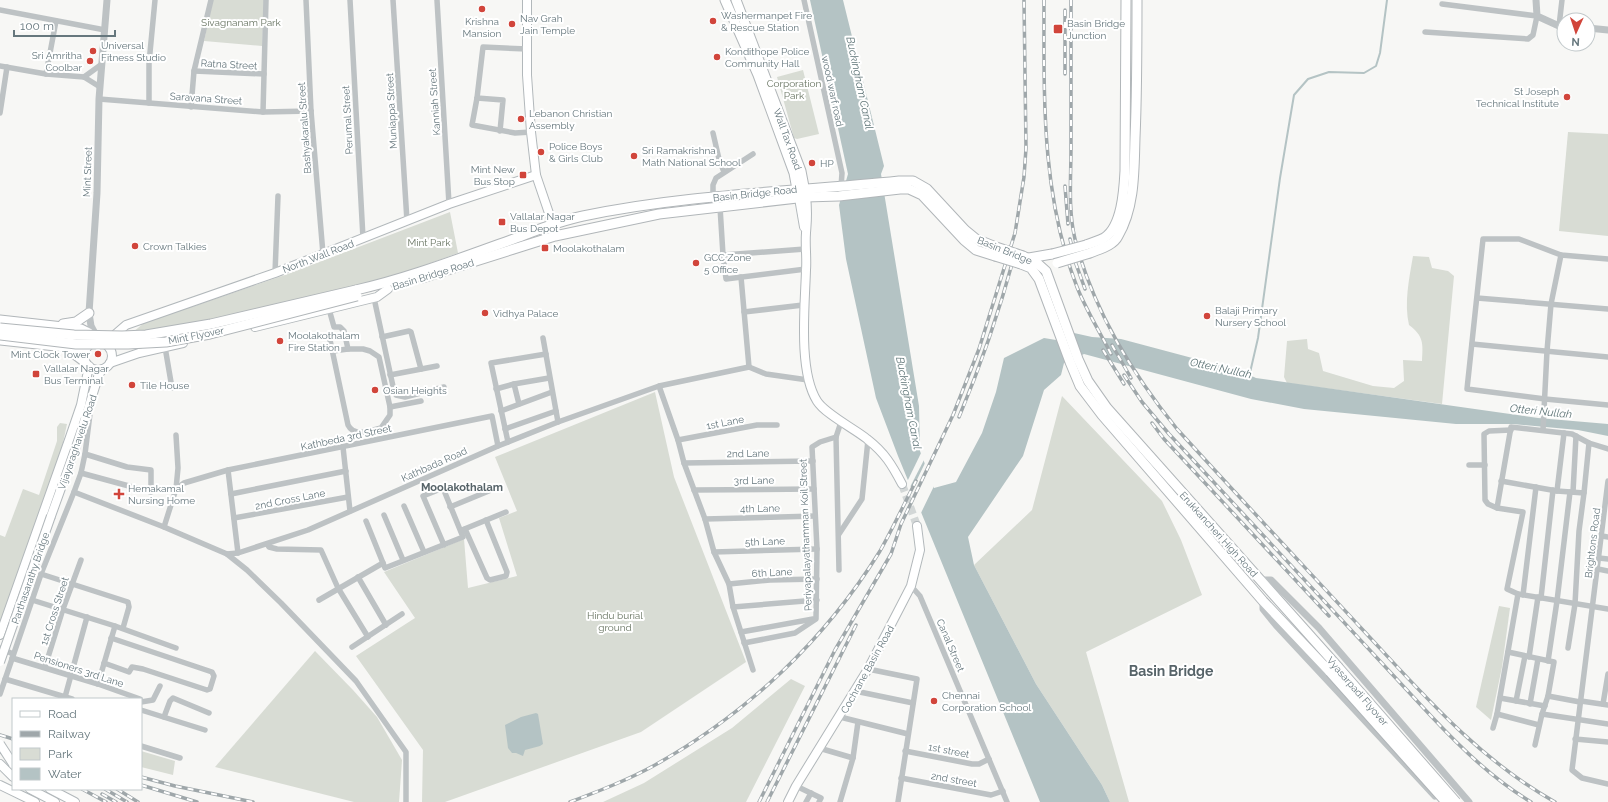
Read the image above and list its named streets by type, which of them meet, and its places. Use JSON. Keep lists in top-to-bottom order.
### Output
{
  "streets": {
    "main road": [
      "Wall Tax Road",
      "Basin Bridge Road",
      "Basin Bridge",
      "North Wall Road",
      "Mint Flyover",
      "Vijayaraghavelu Road",
      "Erukkancheri High Road",
      "Parthasarathy Bridge",
      "Cochrane Basin Road",
      "Vyasarpadi Flyover"
    ],
    "street": [
      "Ratna Street",
      "wood warf road",
      "Saravana Street",
      "Kanniah Street",
      "Muniappa Street",
      "Perumal Street",
      "Bashyakaralu Street",
      "Mint Street",
      "1st Lane",
      "Kathbeda 3rd Street",
      "2nd Lane",
      "Kathbada Road",
      "3rd Lane",
      "2nd Cross Lane",
      "4th Lane",
      "Periyapalayathamman Koil Street",
      "5th Lane",
      "Brightons Road",
      "6th Lane",
      "1st Cross Street",
      "Canal Street",
      "Pensioners 3rd Lane",
      "1st street",
      "2nd street"
    ]
  },
  "crossings": [
    ["wood warf road", "Basin Bridge"],
    ["Saravana Street", "Bashyakaralu Street"],
    ["Saravana Street", "Mint Street"],
    ["Kanniah Street", "North Wall Road"],
    ["Muniappa Street", "North Wall Road"],
    ["Perumal Street", "North Wall Road"],
    ["Bashyakaralu Street", "North Wall Road"],
    ["Wall Tax Road", "Basin Bridge Road"],
    ["Wall Tax Road", "Basin Bridge"],
    ["Mint Street", "Basin Bridge Road"],
    ["Mint Street", "North Wall Road"],
    ["Mint Street", "Vijayaraghavelu Road"],
    ["Basin Bridge Road", "Basin Bridge"],
    ["Basin Bridge Road", "North Wall Road"],
    ["Basin Bridge Road", "Mint Flyover"],
    ["Basin Bridge Road", "Vijayaraghavelu Road"],
    ["Basin Bridge", "Erukkancheri High Road"],
    ["North Wall Road", "Vijayaraghavelu Road"],
    ["Kathbeda 3rd Street", "Kathbada Road"],
    ["Vijayaraghavelu Road", "Parthasarathy Bridge"],
    ["2nd Lane", "Periyapalayathamman Koil Street"],
    ["3rd Lane", "Periyapalayathamman Koil Street"],
    ["4th Lane", "Periyapalayathamman Koil Street"],
    ["Erukkancheri High Road", "Vyasarpadi Flyover"],
    ["Periyapalayathamman Koil Street", "5th Lane"],
    ["Periyapalayathamman Koil Street", "6th Lane"],
    ["1st Cross Street", "Pensioners 3rd Lane"],
    ["Canal Street", "Cochrane Basin Road"],
    ["Canal Street", "1st street"],
    ["Canal Street", "2nd street"]
  ],
  "districts": ["Moolakothalam", "Basin Bridge"],
  "water": ["Buckingham Canal", "Otteri Nullah"],
  "parks": [
    "Sivagnanam Park",
    "Corporation Park",
    "Mint Park",
    "Hindu burial ground"
  ],
  "places": {
    "other": [
      "Krishna Mansion",
      "Washermanpet Fire & Rescue Station",
      "Nav Grah Jain Temple",
      "Universal Fitness Studio",
      "Kondithope Police Community Hall",
      "Sri Amritha Coolbar",
      "St Joseph Technical Institute",
      "Lebanon Christian Assembly",
      "Police Boys & Girls Club",
      "Sri Ramakrishna Math National School",
      "HP",
      "Crown Talkies",
      "GCC Zone 5 Office",
      "Vidhya Palace",
      "Balaji Primary Nursery School",
      "Moolakothalam Fire Station",
      "Mint Clock Tower",
      "Tile House",
      "Osian Heights",
      "Chennai Corporation School"
    ],
    "transit": [
      "Basin Bridge Junction",
      "Mint New Bus Stop",
      "Vallalar Nagar Bus Depot",
      "Moolakothalam",
      "Vallalar Nagar Bus Terminal"
    ],
    "health": ["Hemakamal Nursing Home"]
  },
  "legend": [
    "Road",
    "Railway",
    "Park",
    "Water"
  ],
  "scale_bar": "100 m",
  "north": "bottom"
}
